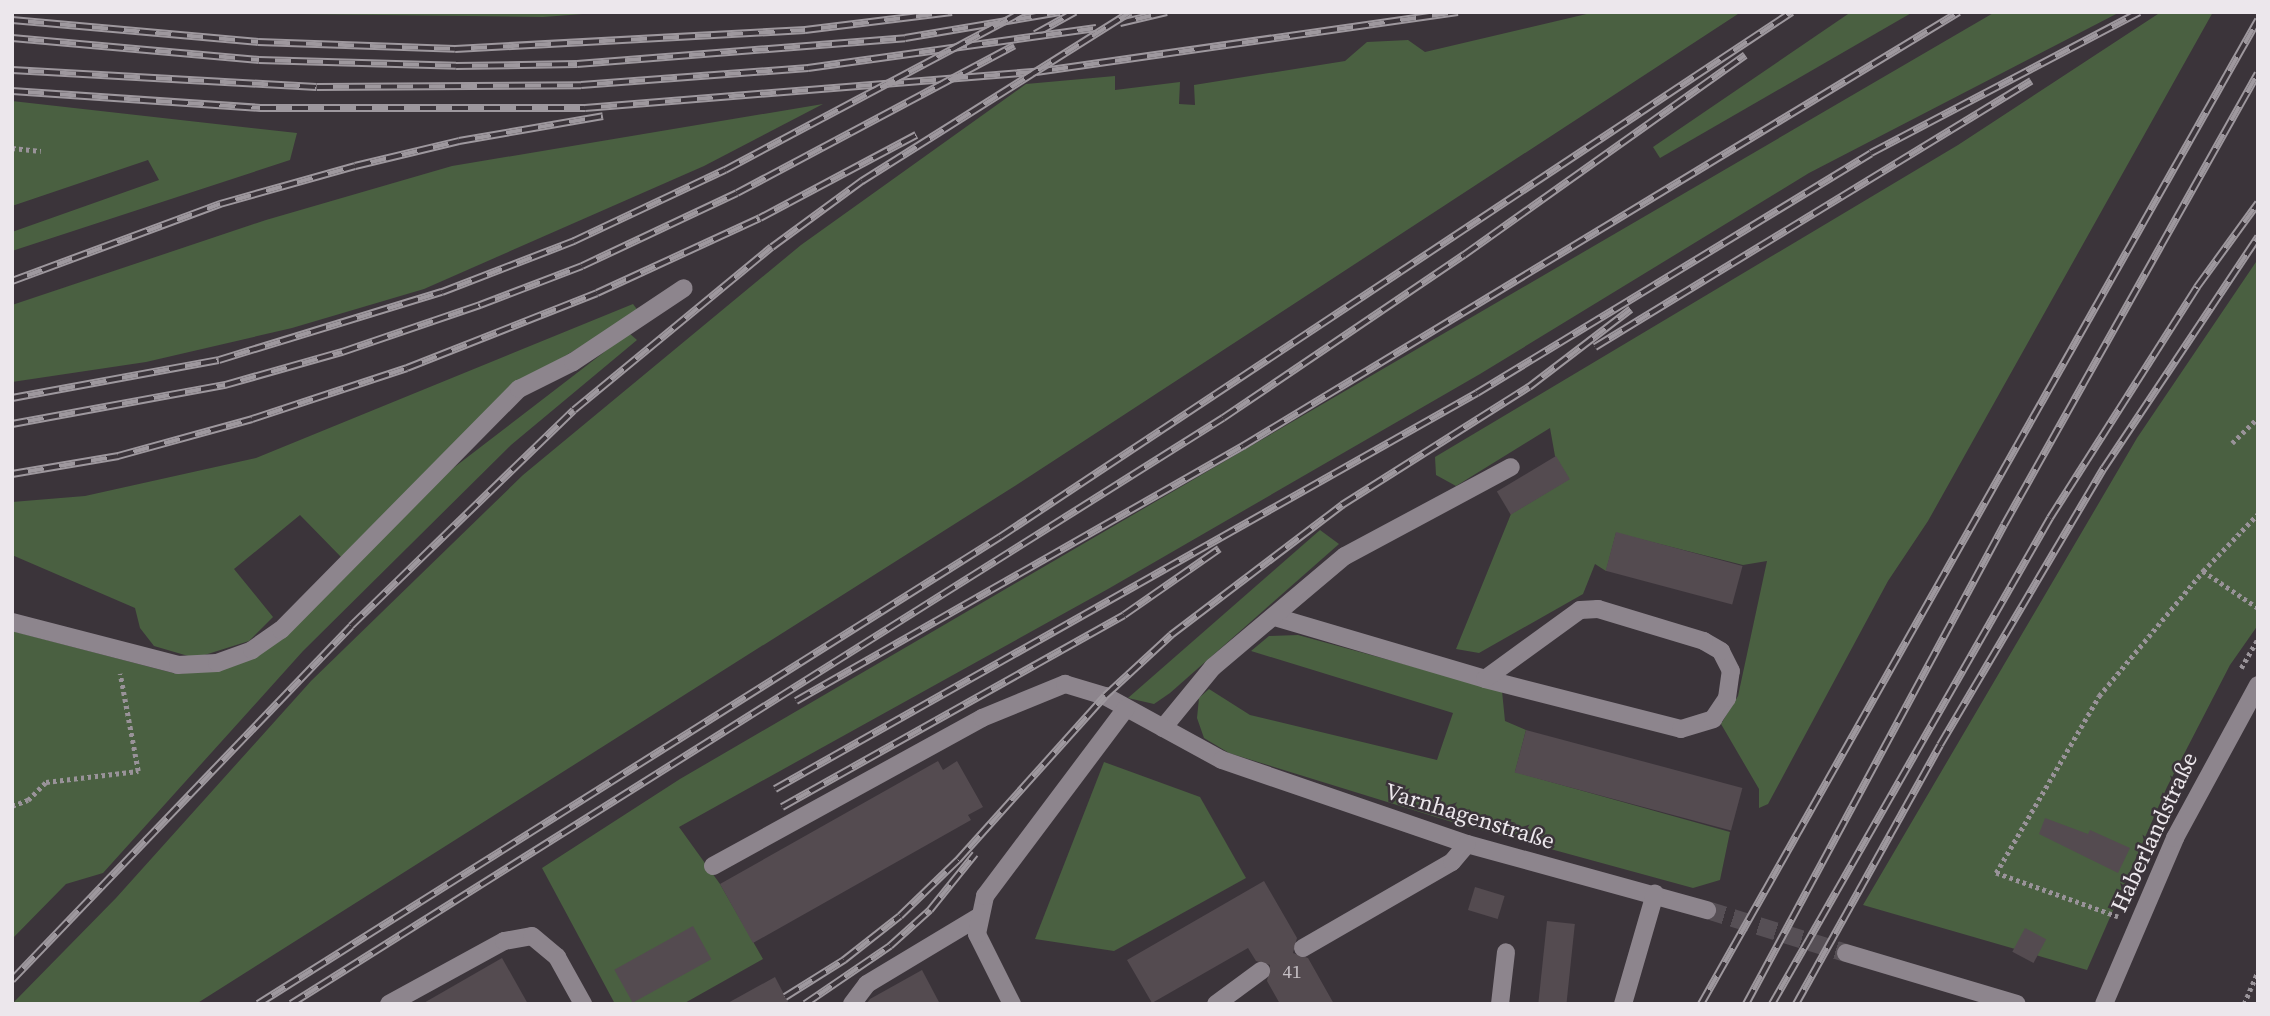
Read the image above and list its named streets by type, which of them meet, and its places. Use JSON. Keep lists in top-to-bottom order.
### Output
{
  "streets": {
    "street": ["Varnhagenstraße", "Haberlandstraße"]
  },
  "house_numbers": ["41"]
}
